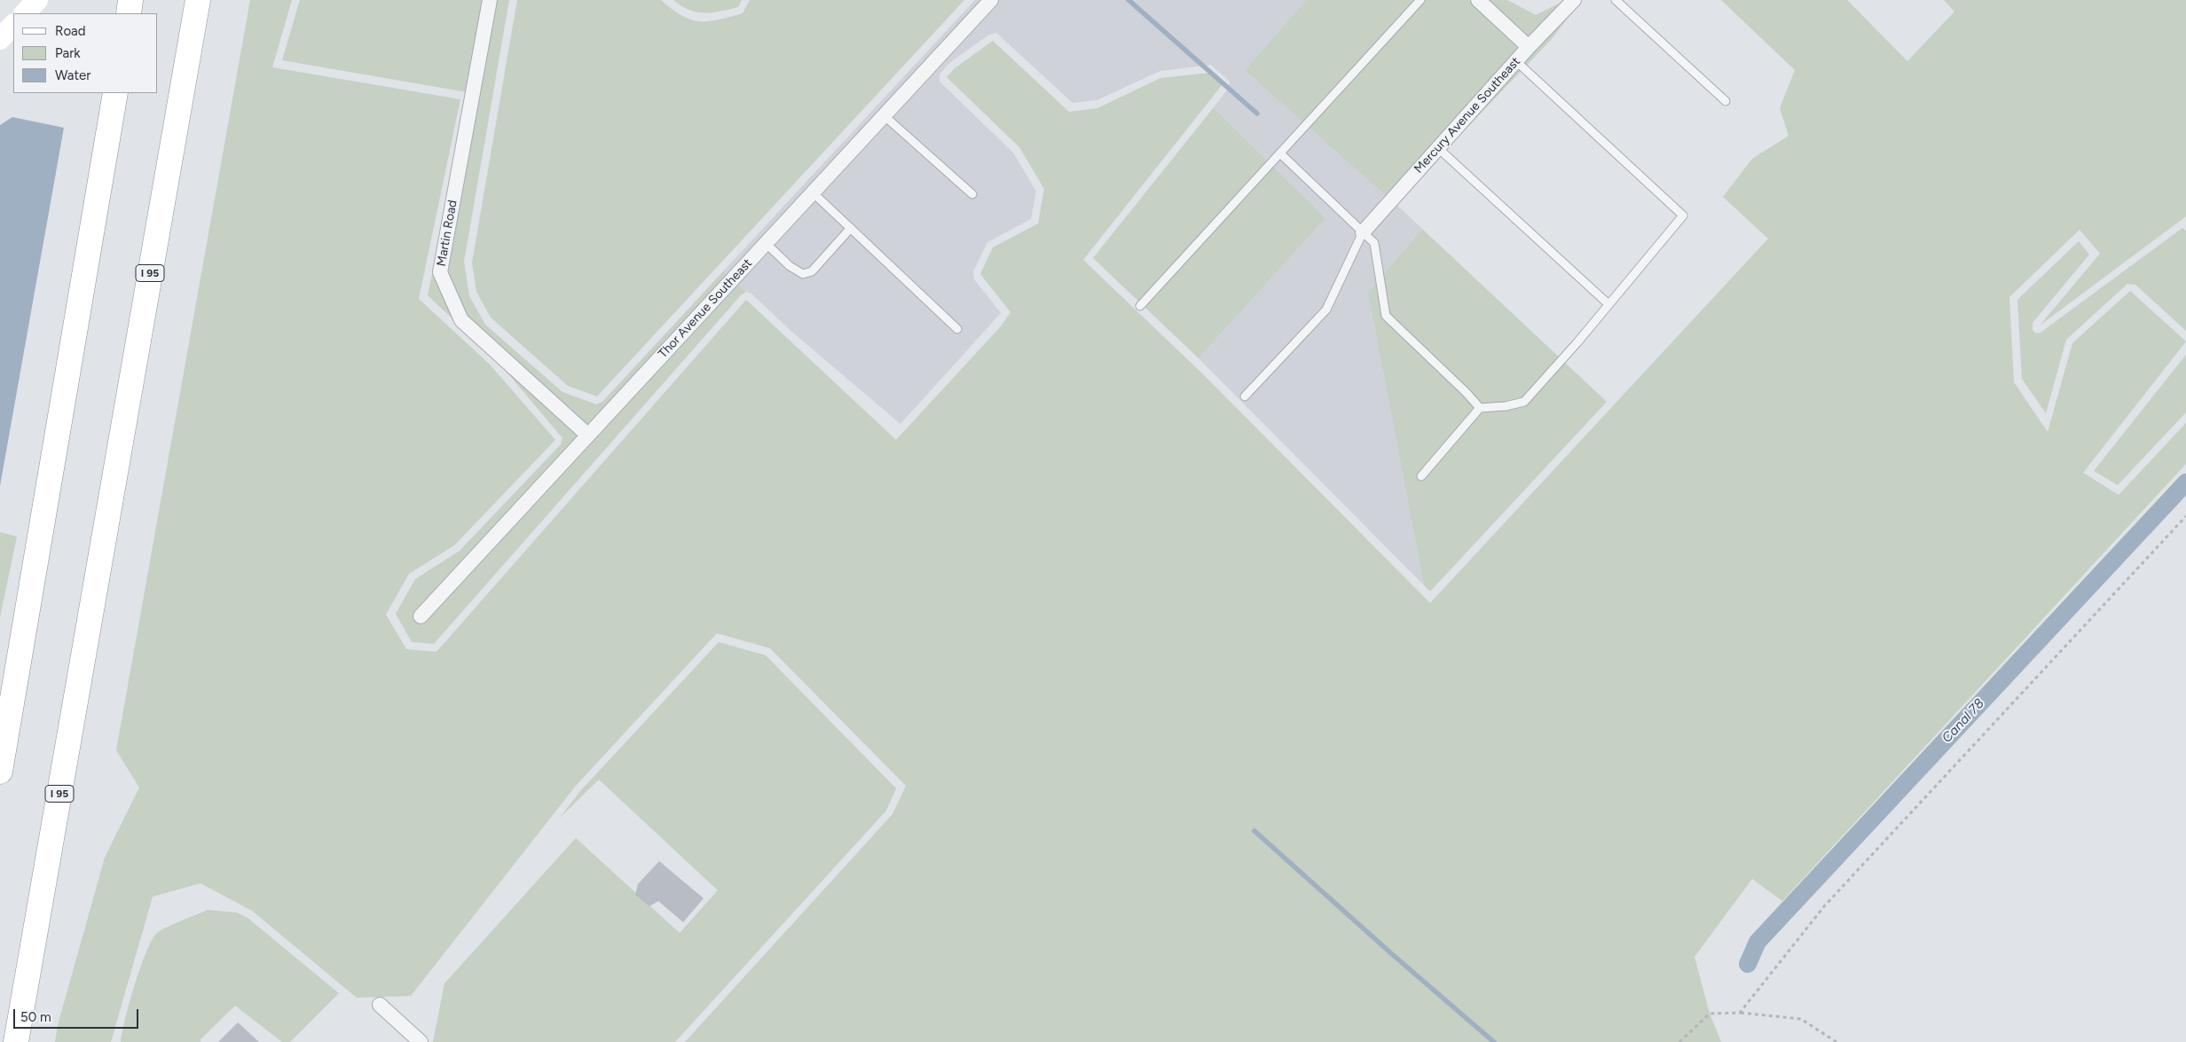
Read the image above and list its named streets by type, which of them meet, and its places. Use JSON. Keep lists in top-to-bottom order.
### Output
{
  "streets": {
    "highway": ["I 95"],
    "street": ["Mercury Avenue Southeast", "Martin Road", "Thor Avenue Southeast"]
  },
  "crossings": [
    ["Martin Road", "Thor Avenue Southeast"]
  ],
  "water": ["Canal 78"],
  "legend": ["Road", "Park", "Water"],
  "scale_bar": "50 m"
}
